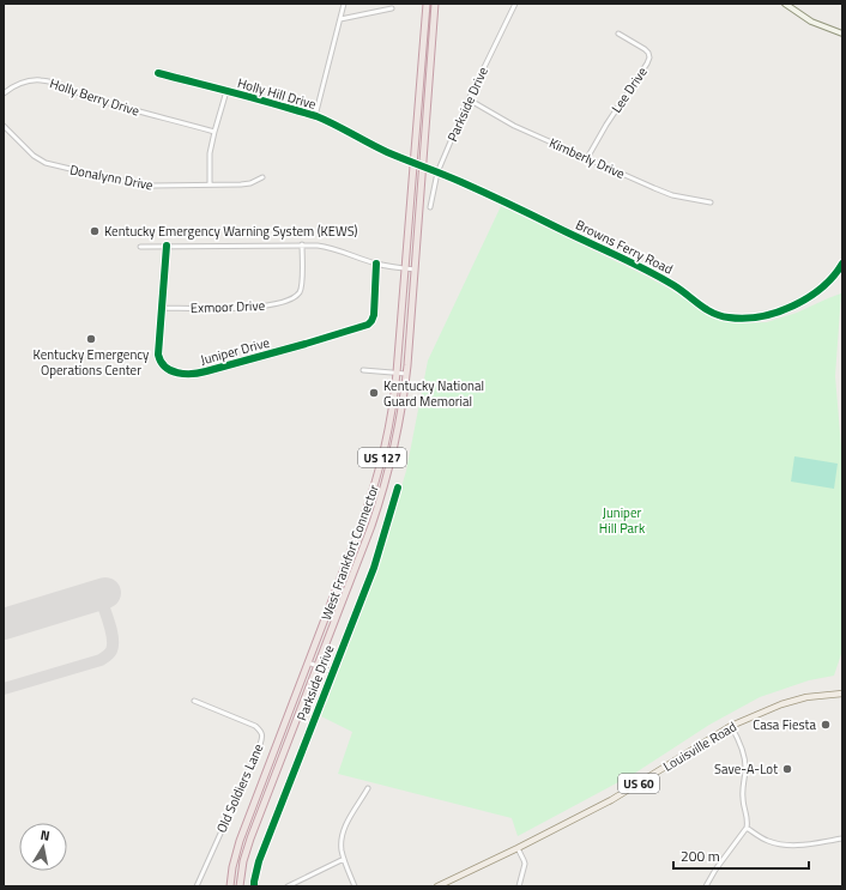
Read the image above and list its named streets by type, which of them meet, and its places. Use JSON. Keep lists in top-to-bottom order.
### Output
{
  "streets": {
    "highway": ["US 127", "West Frankfort Connector"],
    "main road": ["Louisville Road", "US 60"],
    "street": [
      "Lee Drive",
      "Holly Hill Drive",
      "Holly Berry Drive",
      "Parkside Drive",
      "Kimberly Drive",
      "Donalynn Drive",
      "Browns Ferry Road",
      "Exmoor Drive",
      "Juniper Drive",
      "Old Soldiers Lane"
    ]
  },
  "crossings": [
    ["Lee Drive", "Kimberly Drive"],
    ["Holly Hill Drive", "Parkside Drive"],
    ["Holly Hill Drive", "Browns Ferry Road"],
    ["Holly Hill Drive", "West Frankfort Connector"],
    ["Parkside Drive", "Kimberly Drive"],
    ["Parkside Drive", "Browns Ferry Road"],
    ["Exmoor Drive", "Juniper Drive"]
  ],
  "parks": ["Juniper Hill Park"],
  "places": [
    "Kentucky Emergency Warning System (KEWS)",
    "Kentucky Emergency Operations Center",
    "Kentucky National Guard Memorial",
    "Casa Fiesta",
    "Save-A-Lot"
  ],
  "scale_bar": "200 m",
  "north": "top"
}
